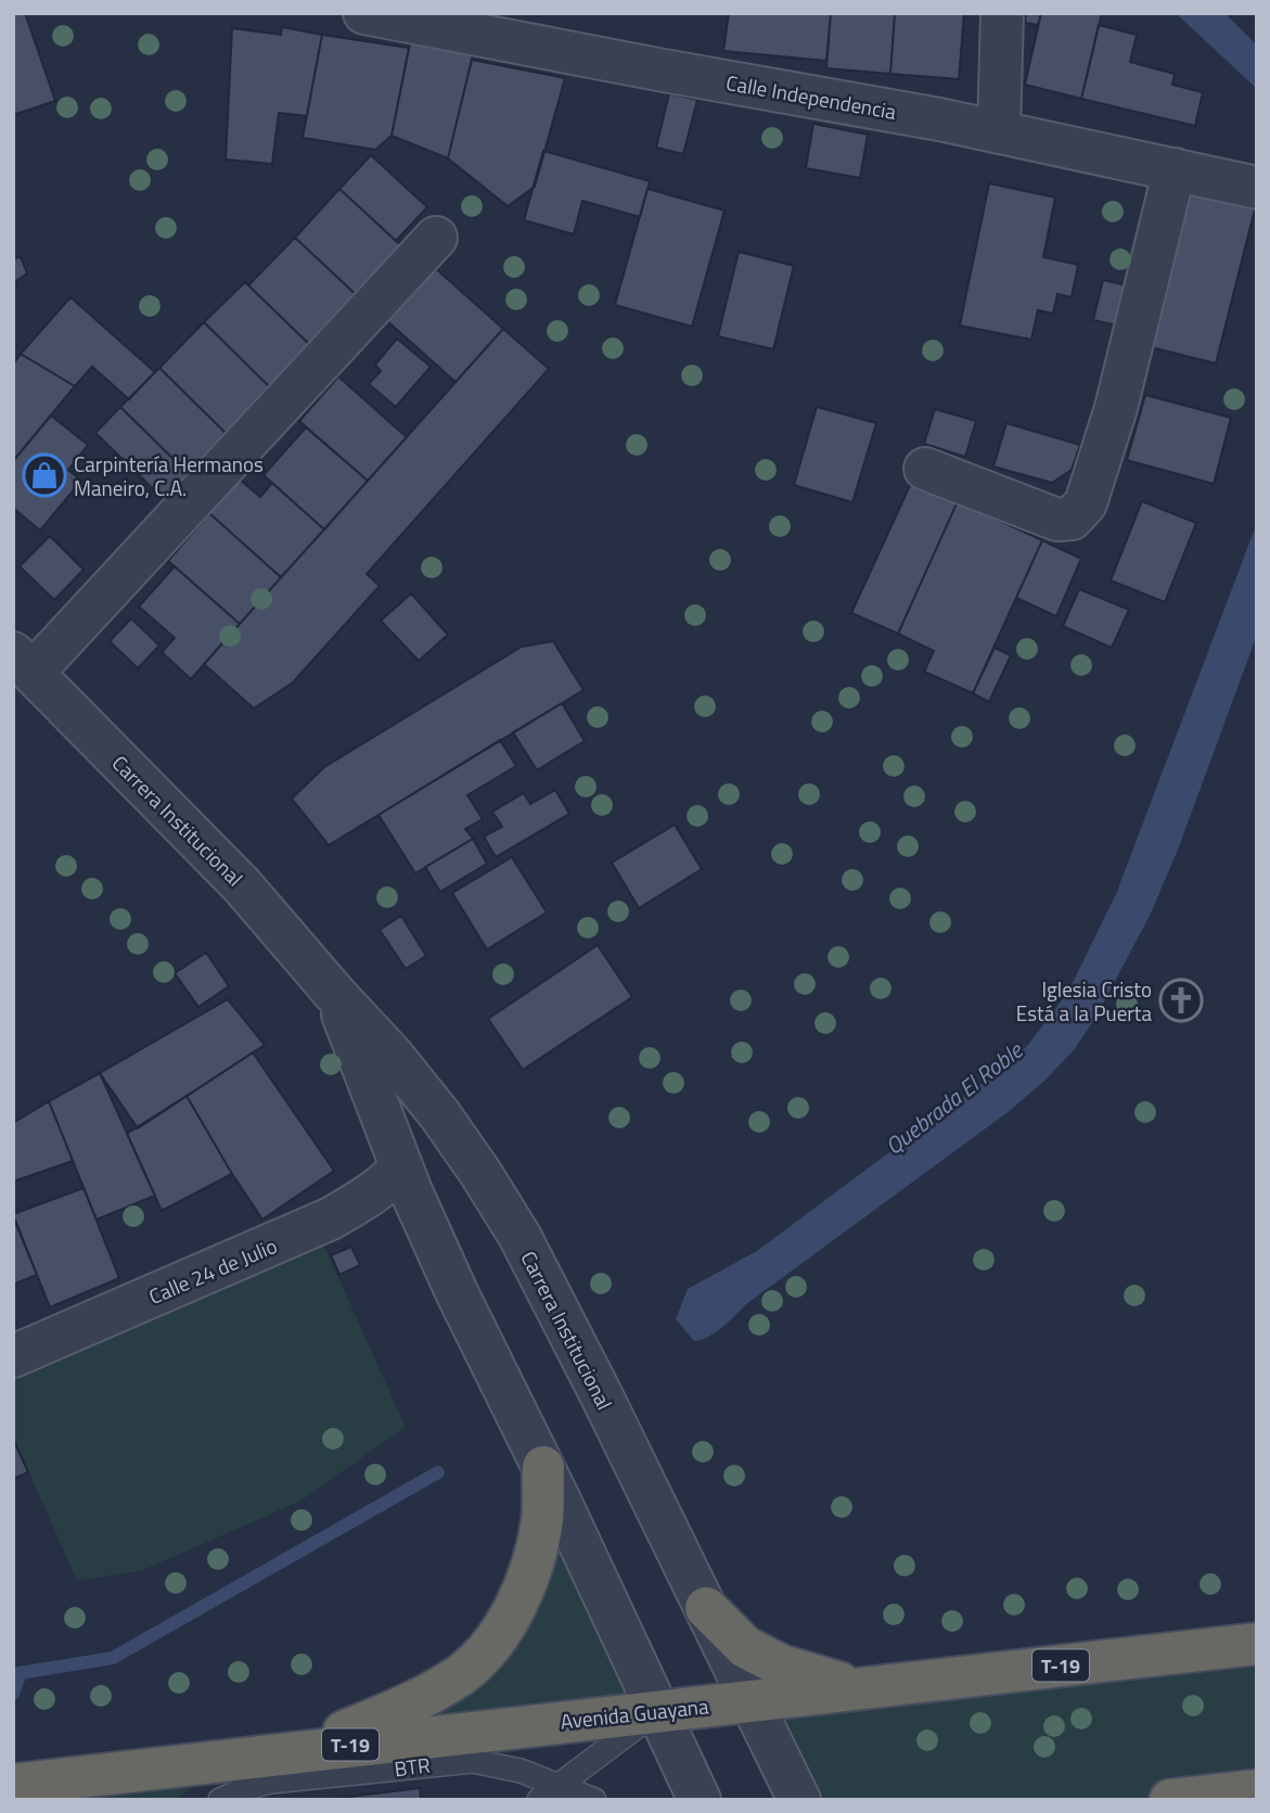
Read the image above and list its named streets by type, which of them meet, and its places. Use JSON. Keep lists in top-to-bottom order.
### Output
{
  "streets": {
    "highway": ["T-19", "Avenida Guayana"],
    "street": ["Calle Independencia", "Carrera Institucional", "Calle 24 de Julio"],
    "lane": ["BTR"]
  },
  "crossings": [
    ["Carrera Institucional", "Calle 24 de Julio"],
    ["Carrera Institucional", "Avenida Guayana"]
  ],
  "water": ["Quebrada El Roble"],
  "places": {
    "shop": ["Carpintería Hermanos Maneiro, C.A."],
    "church": ["Iglesia Cristo Está a la Puerta"]
  }
}
